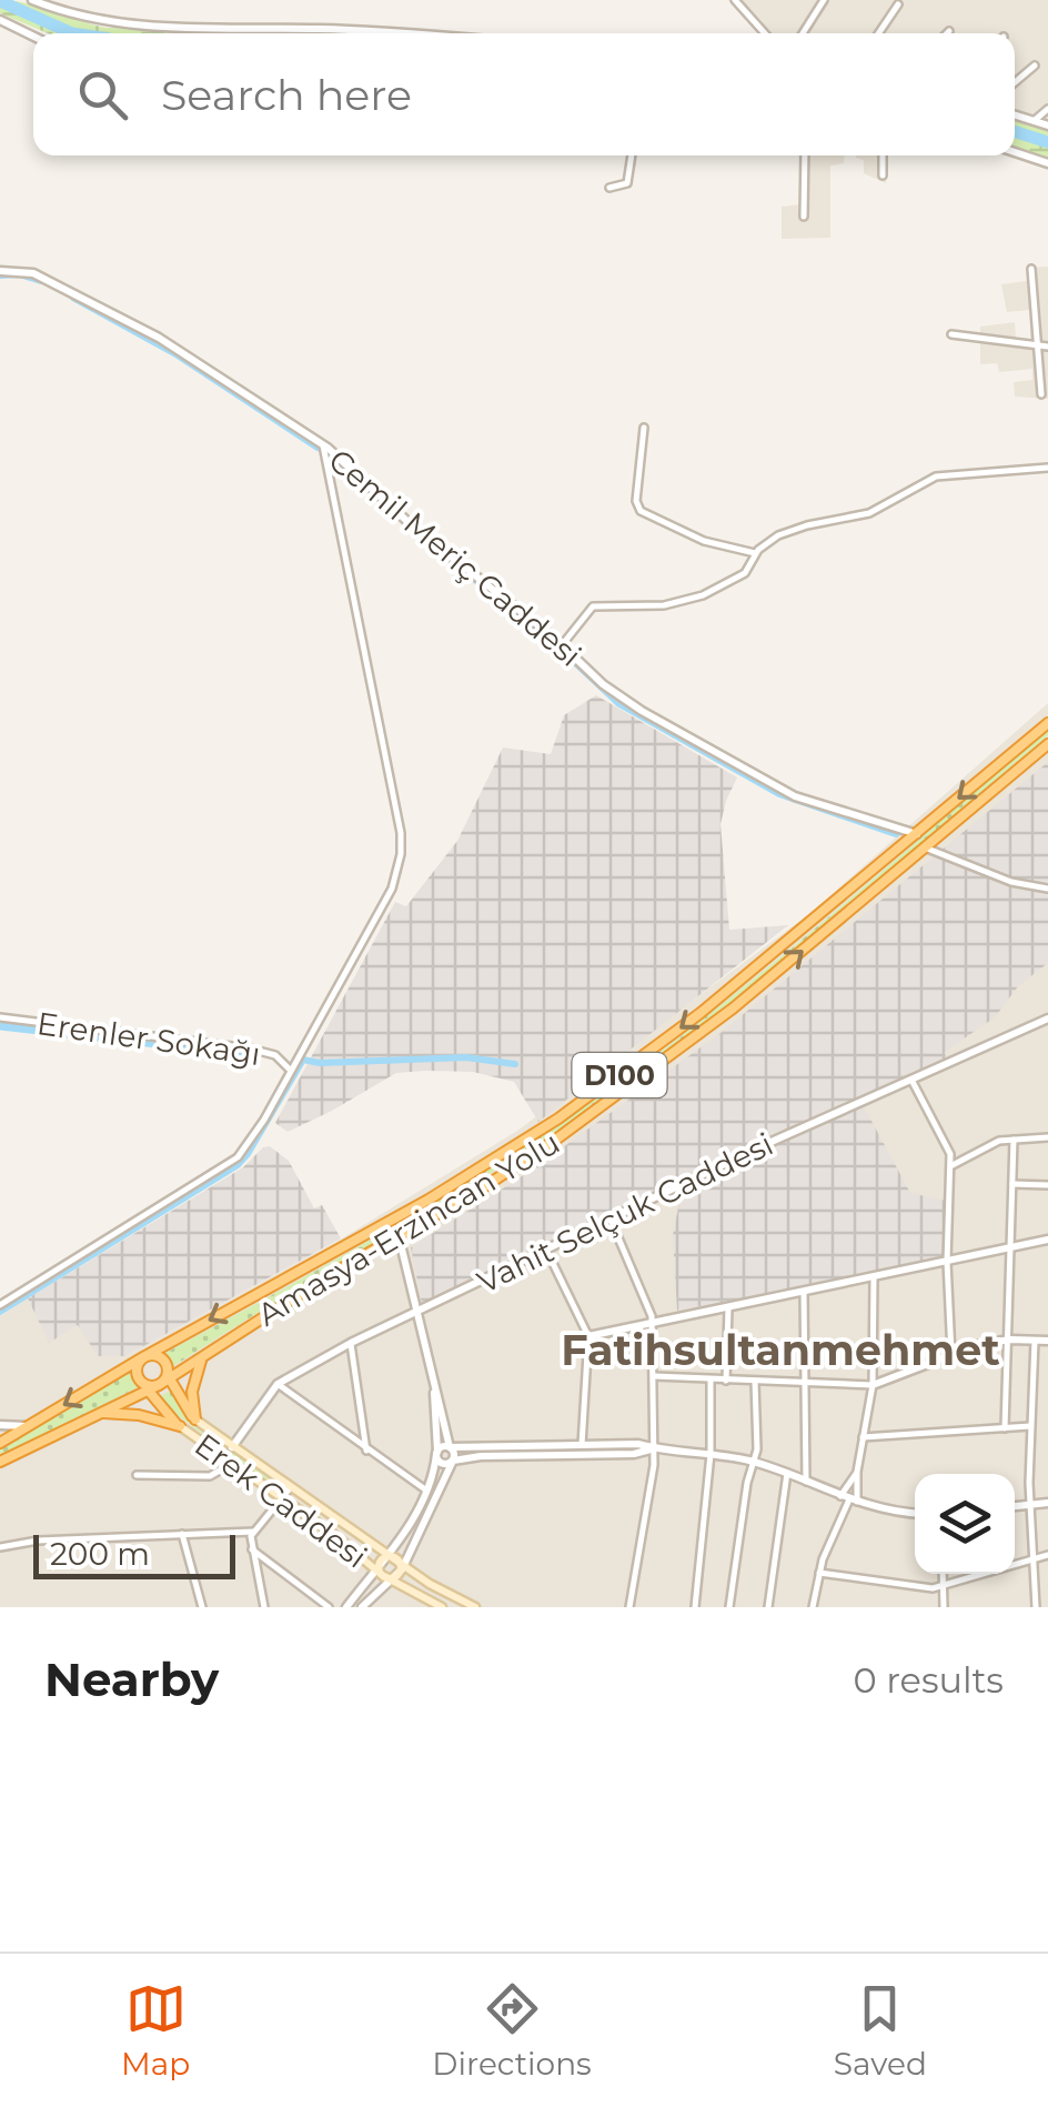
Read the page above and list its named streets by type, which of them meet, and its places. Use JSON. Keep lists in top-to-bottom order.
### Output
{
  "streets": {
    "highway": ["D100", "Amasya-Erzincan Yolu"],
    "main road": ["Erek Caddesi"],
    "street": ["Cemil Meriç Caddesi", "Erenler Sokağı", "Vahit Selçuk Caddesi"]
  },
  "crossings": [
    ["Cemil Meriç Caddesi", "Amasya-Erzincan Yolu"],
    ["D100", "Amasya-Erzincan Yolu"],
    ["Vahit Selçuk Caddesi", "Erek Caddesi"]
  ],
  "districts": ["Fatihsultanmehmet"],
  "scale_bar": "200 m",
  "page": {
    "search": "Search here",
    "scale": "200 m",
    "heading": ["Nearby", "0 results"],
    "nav": ["Map", "Directions", "Saved"]
  }
}
